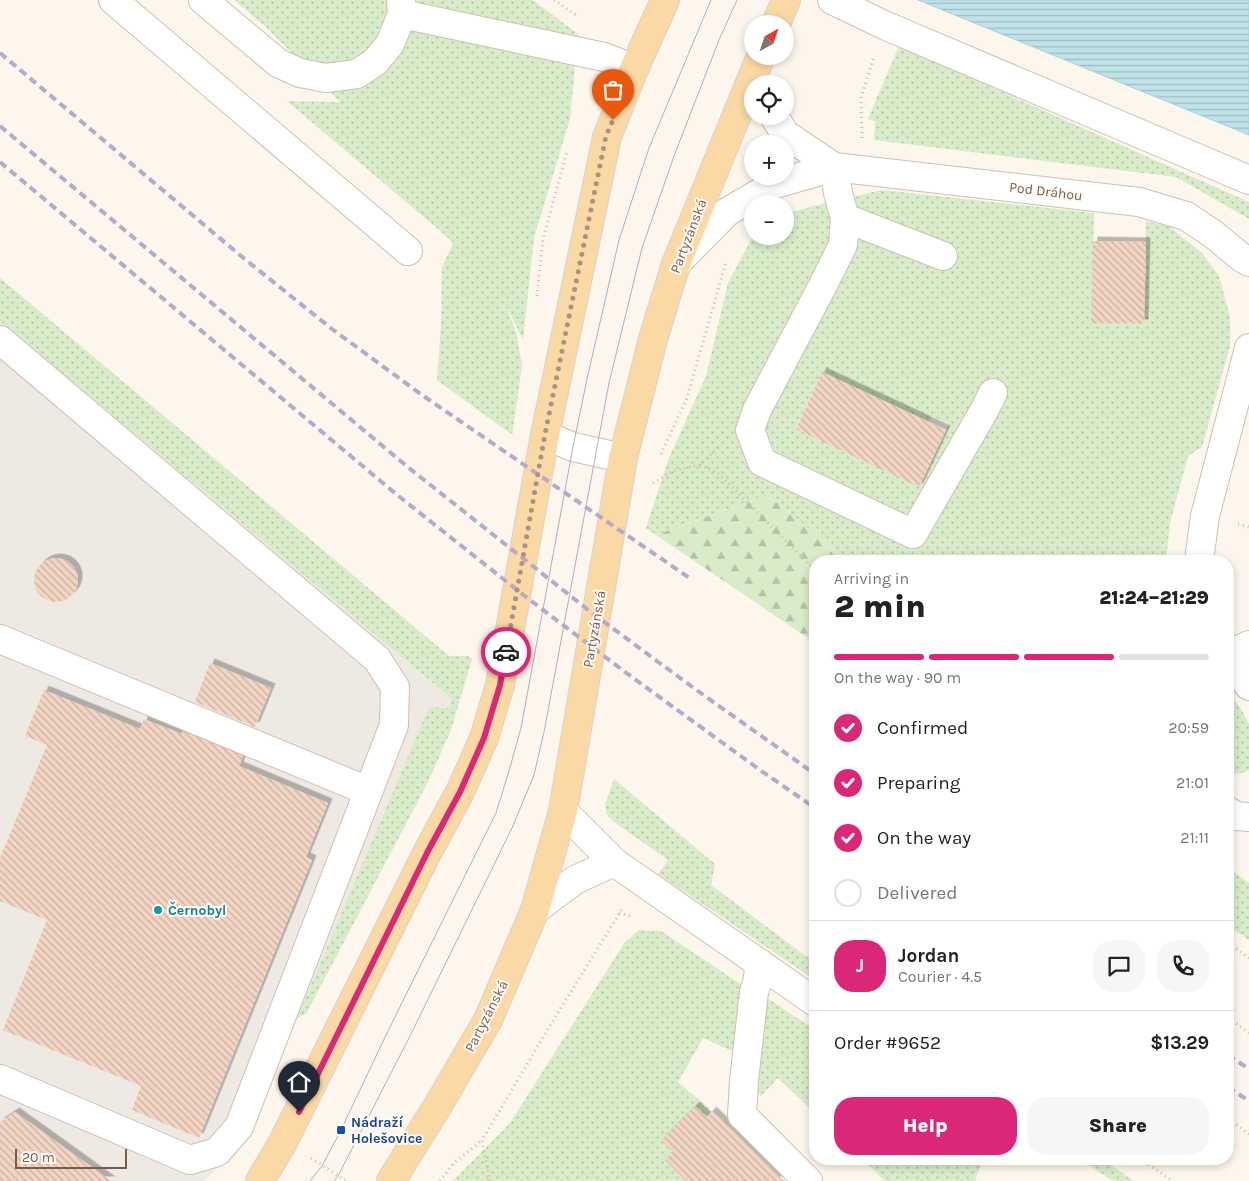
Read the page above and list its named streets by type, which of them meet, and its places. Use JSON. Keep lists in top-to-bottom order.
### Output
{
  "streets": {
    "main road": ["Partyzánská"],
    "lane": ["Pod Dráhou"]
  },
  "crossings": [
    ["Pod Dráhou", "Partyzánská"]
  ],
  "places": {
    "other": ["Černobyl"],
    "transit": ["Nádraží Holešovice"]
  },
  "scale_bar": "20 m",
  "north": "top right",
  "page": {
    "map_buttons": ["+", "−"],
    "heading": ["2 min", "Arriving in", "21:24–21:29"],
    "panel": [
      "Jordan",
      "Courier · 4.5",
      "Order #9652",
      "$13.29"
    ],
    "bar": "On the way · 90 m",
    "list": [
      ["Confirmed", "20:59"],
      ["Preparing", "21:01"],
      ["On the way", "21:11"],
      "Delivered"
    ],
    "round": "J",
    "buttons": ["Help", "Share"],
    "scale": "20 m"
  }
}
